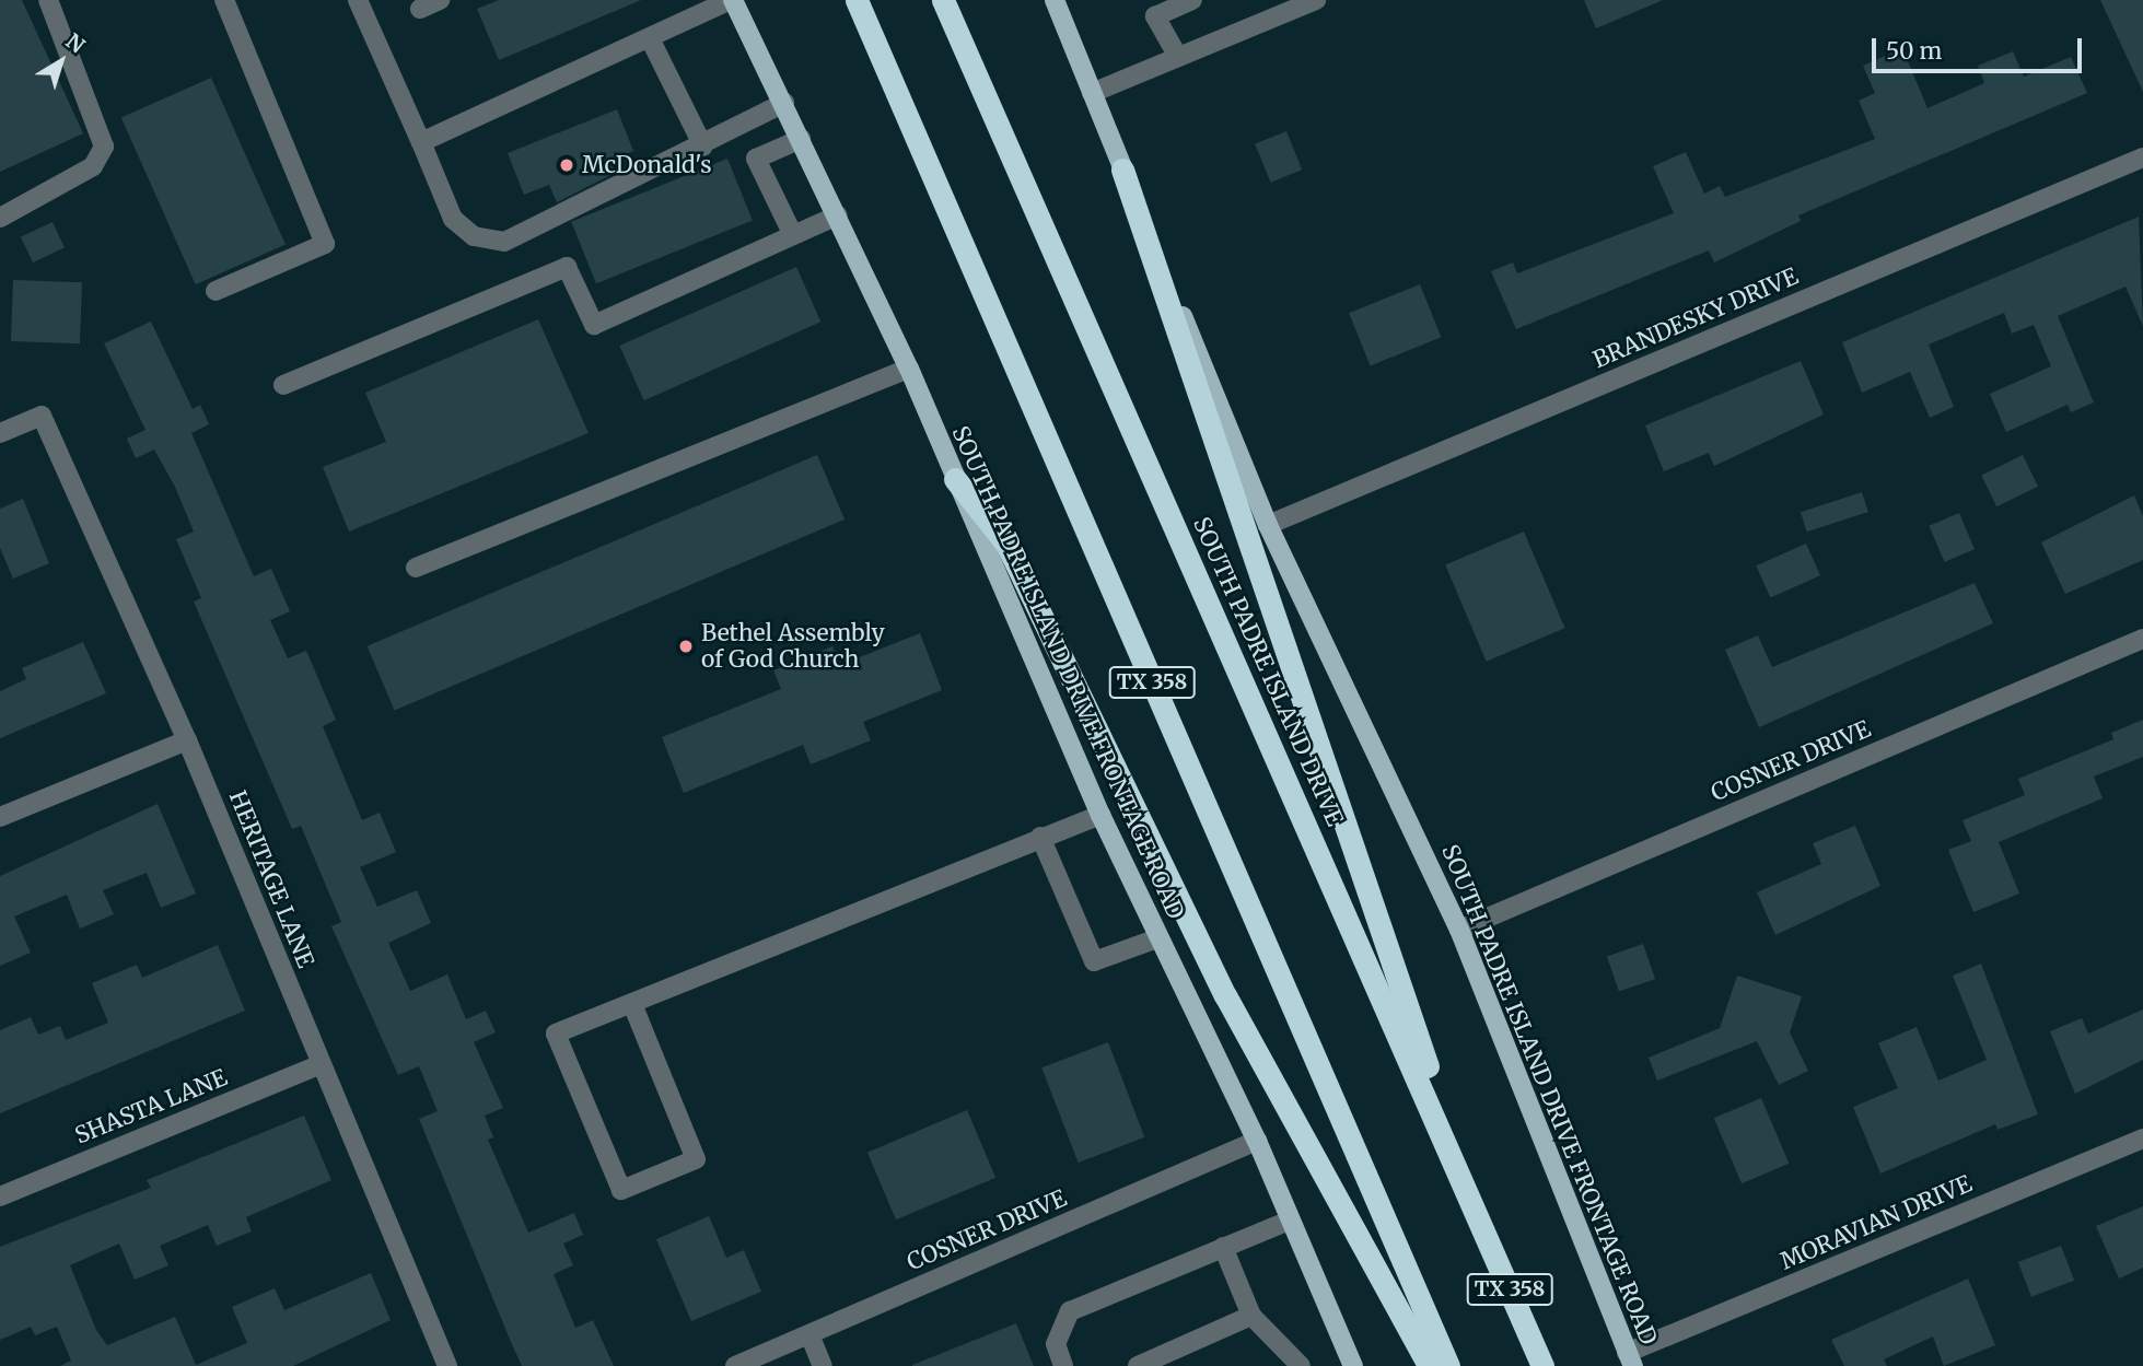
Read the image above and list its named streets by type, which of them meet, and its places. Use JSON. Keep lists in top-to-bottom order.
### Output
{
  "streets": {
    "highway": ["SOUTH PADRE ISLAND DRIVE", "TX 358"],
    "main road": ["SOUTH PADRE ISLAND DRIVE FRONTAGE ROAD"],
    "street": [
      "BRANDESKY DRIVE",
      "COSNER DRIVE",
      "HERITAGE LANE",
      "SHASTA LANE",
      "MORAVIAN DRIVE"
    ]
  },
  "crossings": [
    ["BRANDESKY DRIVE", "SOUTH PADRE ISLAND DRIVE FRONTAGE ROAD"],
    ["SOUTH PADRE ISLAND DRIVE FRONTAGE ROAD", "COSNER DRIVE"],
    ["SOUTH PADRE ISLAND DRIVE FRONTAGE ROAD", "MORAVIAN DRIVE"],
    ["HERITAGE LANE", "SHASTA LANE"]
  ],
  "places": ["McDonald's", "Bethel Assembly of God Church"],
  "scale_bar": "50 m",
  "north": "top right"
}
